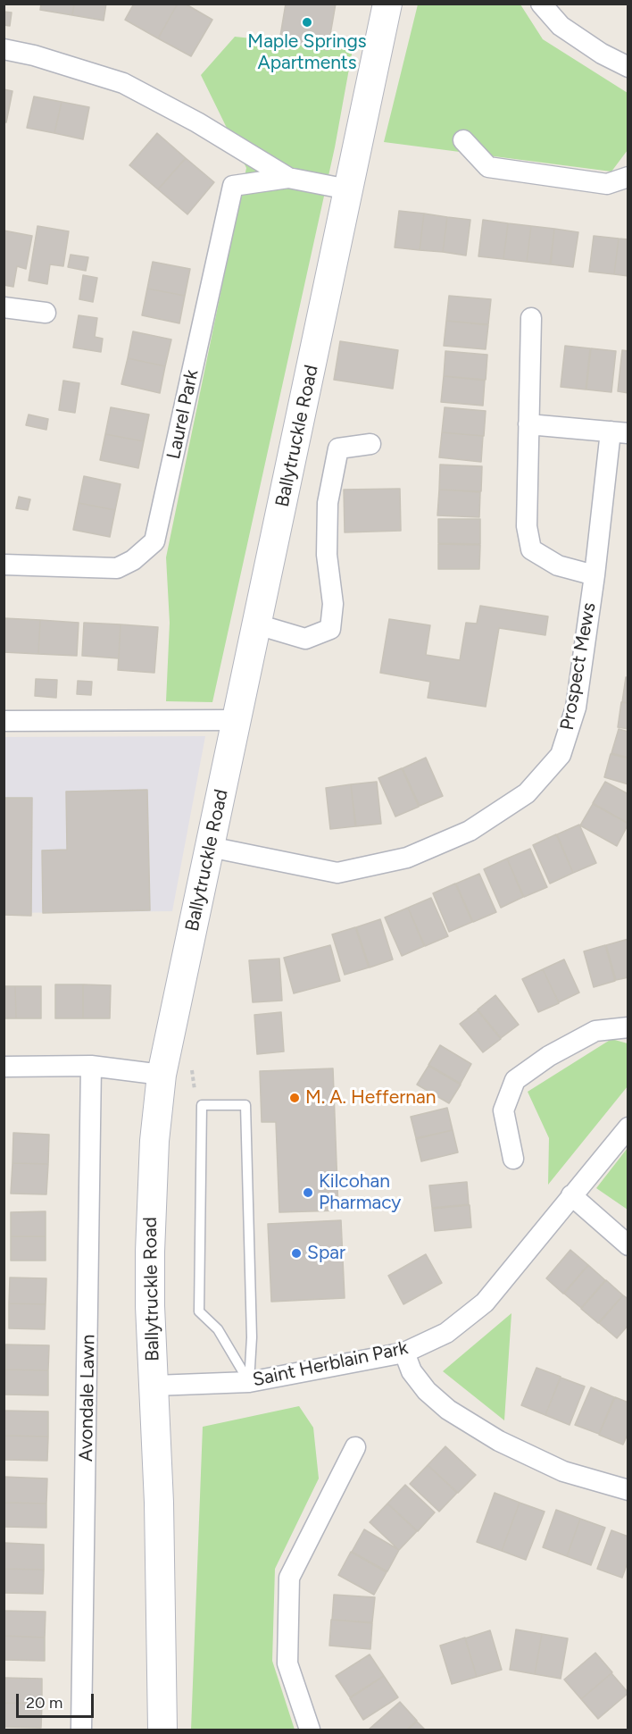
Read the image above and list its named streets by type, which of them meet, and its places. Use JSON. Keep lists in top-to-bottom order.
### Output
{
  "streets": {
    "street": [
      "Laurel Park",
      "Ballytruckle Road",
      "Prospect Mews",
      "Saint Herblain Park",
      "Avondale Lawn"
    ]
  },
  "crossings": [
    ["Laurel Park", "Ballytruckle Road"],
    ["Ballytruckle Road", "Prospect Mews"],
    ["Ballytruckle Road", "Saint Herblain Park"]
  ],
  "places": [
    "Maple Springs Apartments",
    "M. A. Heffernan",
    "Kilcohan Pharmacy",
    "Spar"
  ],
  "scale_bar": "20 m"
}
